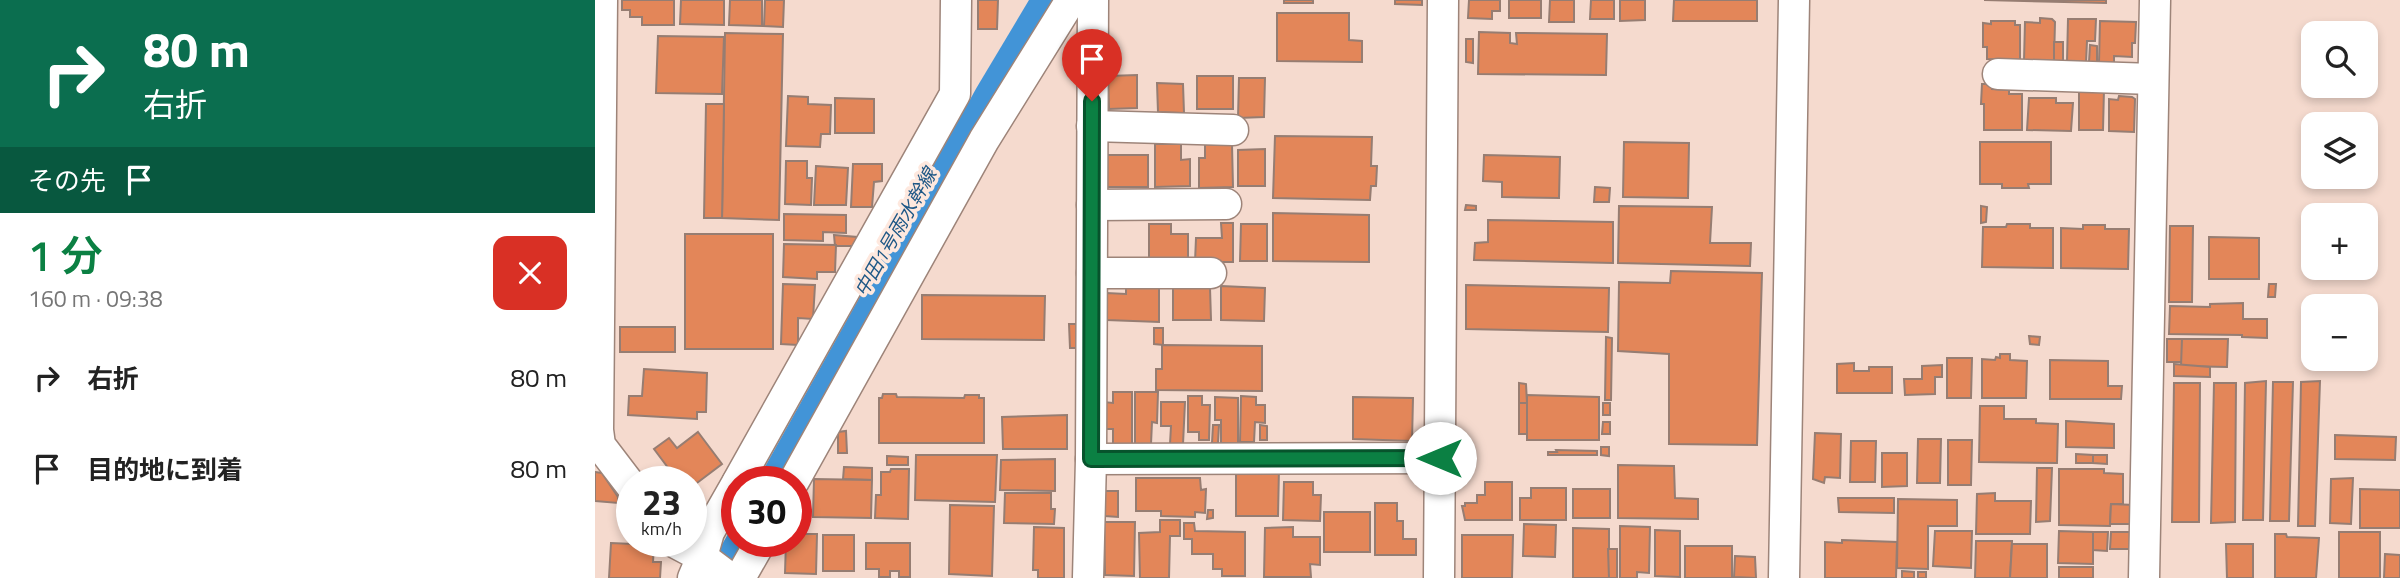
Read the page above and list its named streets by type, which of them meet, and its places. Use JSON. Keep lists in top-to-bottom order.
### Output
{
  "water": ["中田1号雨水幹線"],
  "page": {
    "turn": ["80 m", "右折"],
    "map_buttons": ["+", "−"],
    "then": "その先",
    "heading": ["1 分", "160 m · 09:38"],
    "list": [
      {
        "name": "右折",
        "value": "80 m"
      },
      {
        "name": "目的地に到着",
        "value": "80 m"
      }
    ],
    "speed": "23 km/h",
    "limit": "30"
  }
}
